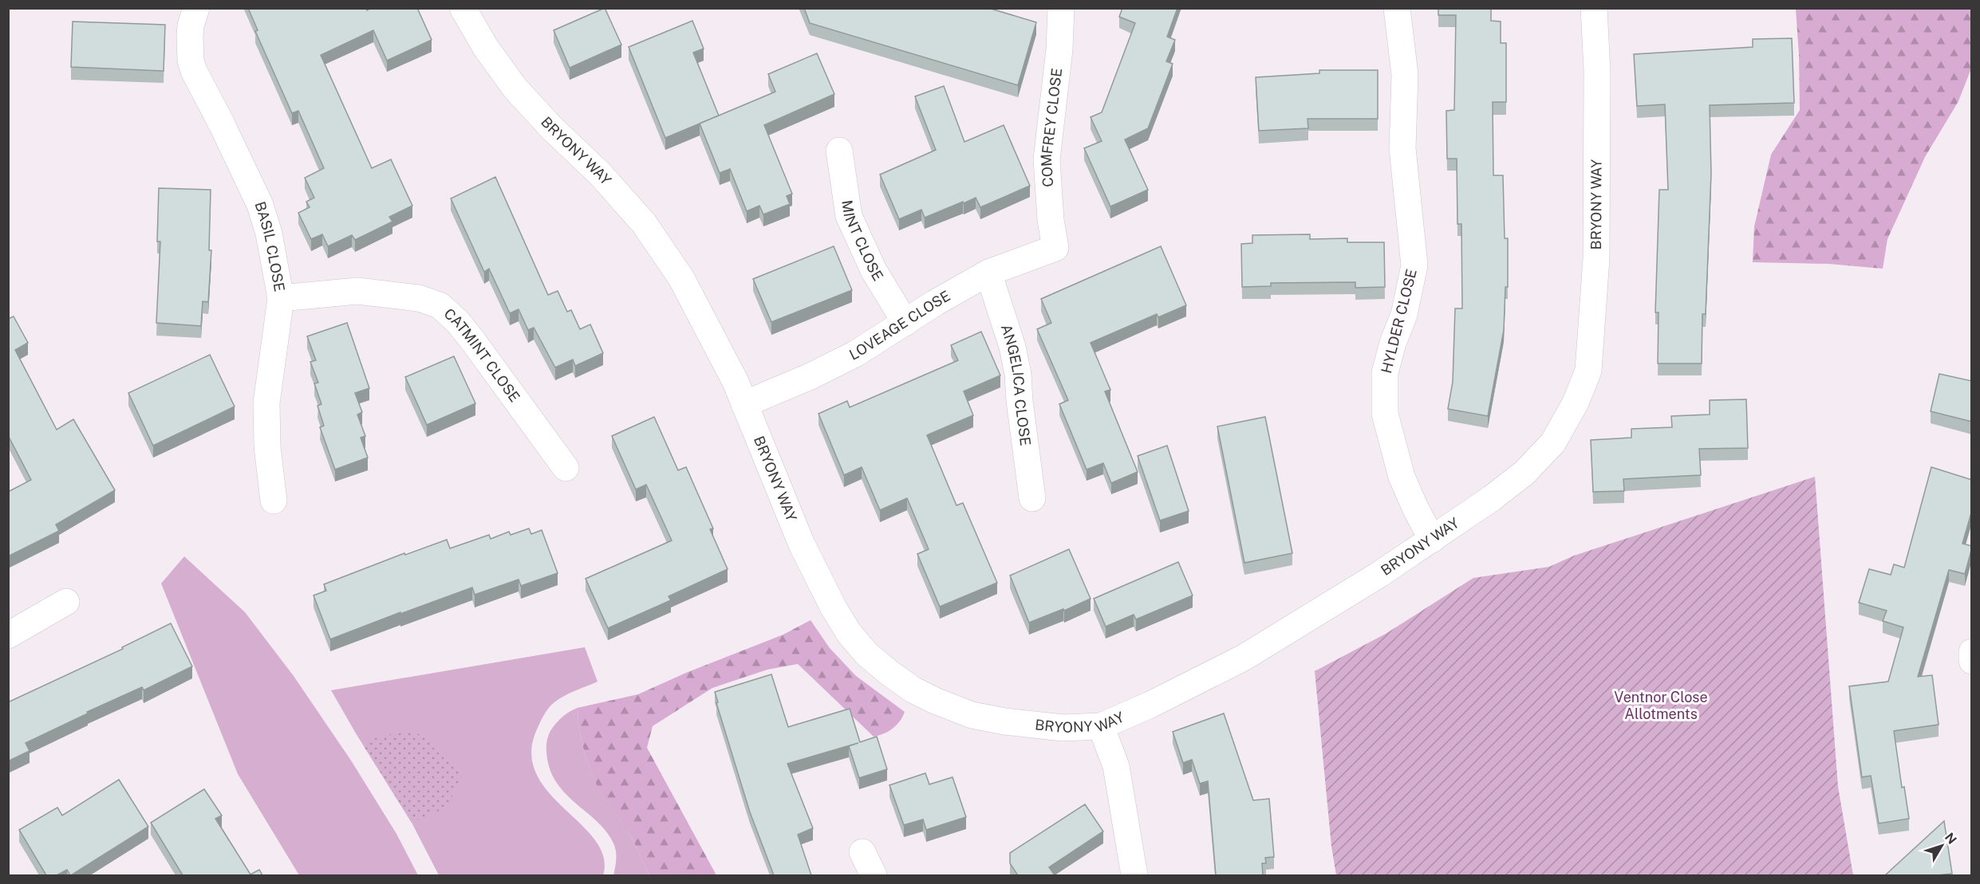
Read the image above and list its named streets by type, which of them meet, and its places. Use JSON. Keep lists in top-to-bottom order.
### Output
{
  "streets": {
    "street": [
      "COMFREY CLOSE",
      "BRYONY WAY",
      "MINT CLOSE",
      "BASIL CLOSE",
      "HYLDER CLOSE",
      "LOVEAGE CLOSE",
      "CATMINT CLOSE",
      "ANGELICA CLOSE"
    ]
  },
  "crossings": [
    ["COMFREY CLOSE", "LOVEAGE CLOSE"],
    ["BRYONY WAY", "HYLDER CLOSE"],
    ["BRYONY WAY", "LOVEAGE CLOSE"],
    ["MINT CLOSE", "LOVEAGE CLOSE"],
    ["BASIL CLOSE", "CATMINT CLOSE"],
    ["LOVEAGE CLOSE", "ANGELICA CLOSE"]
  ],
  "parks": ["Ventnor Close Allotments"],
  "north": "top right"
}
